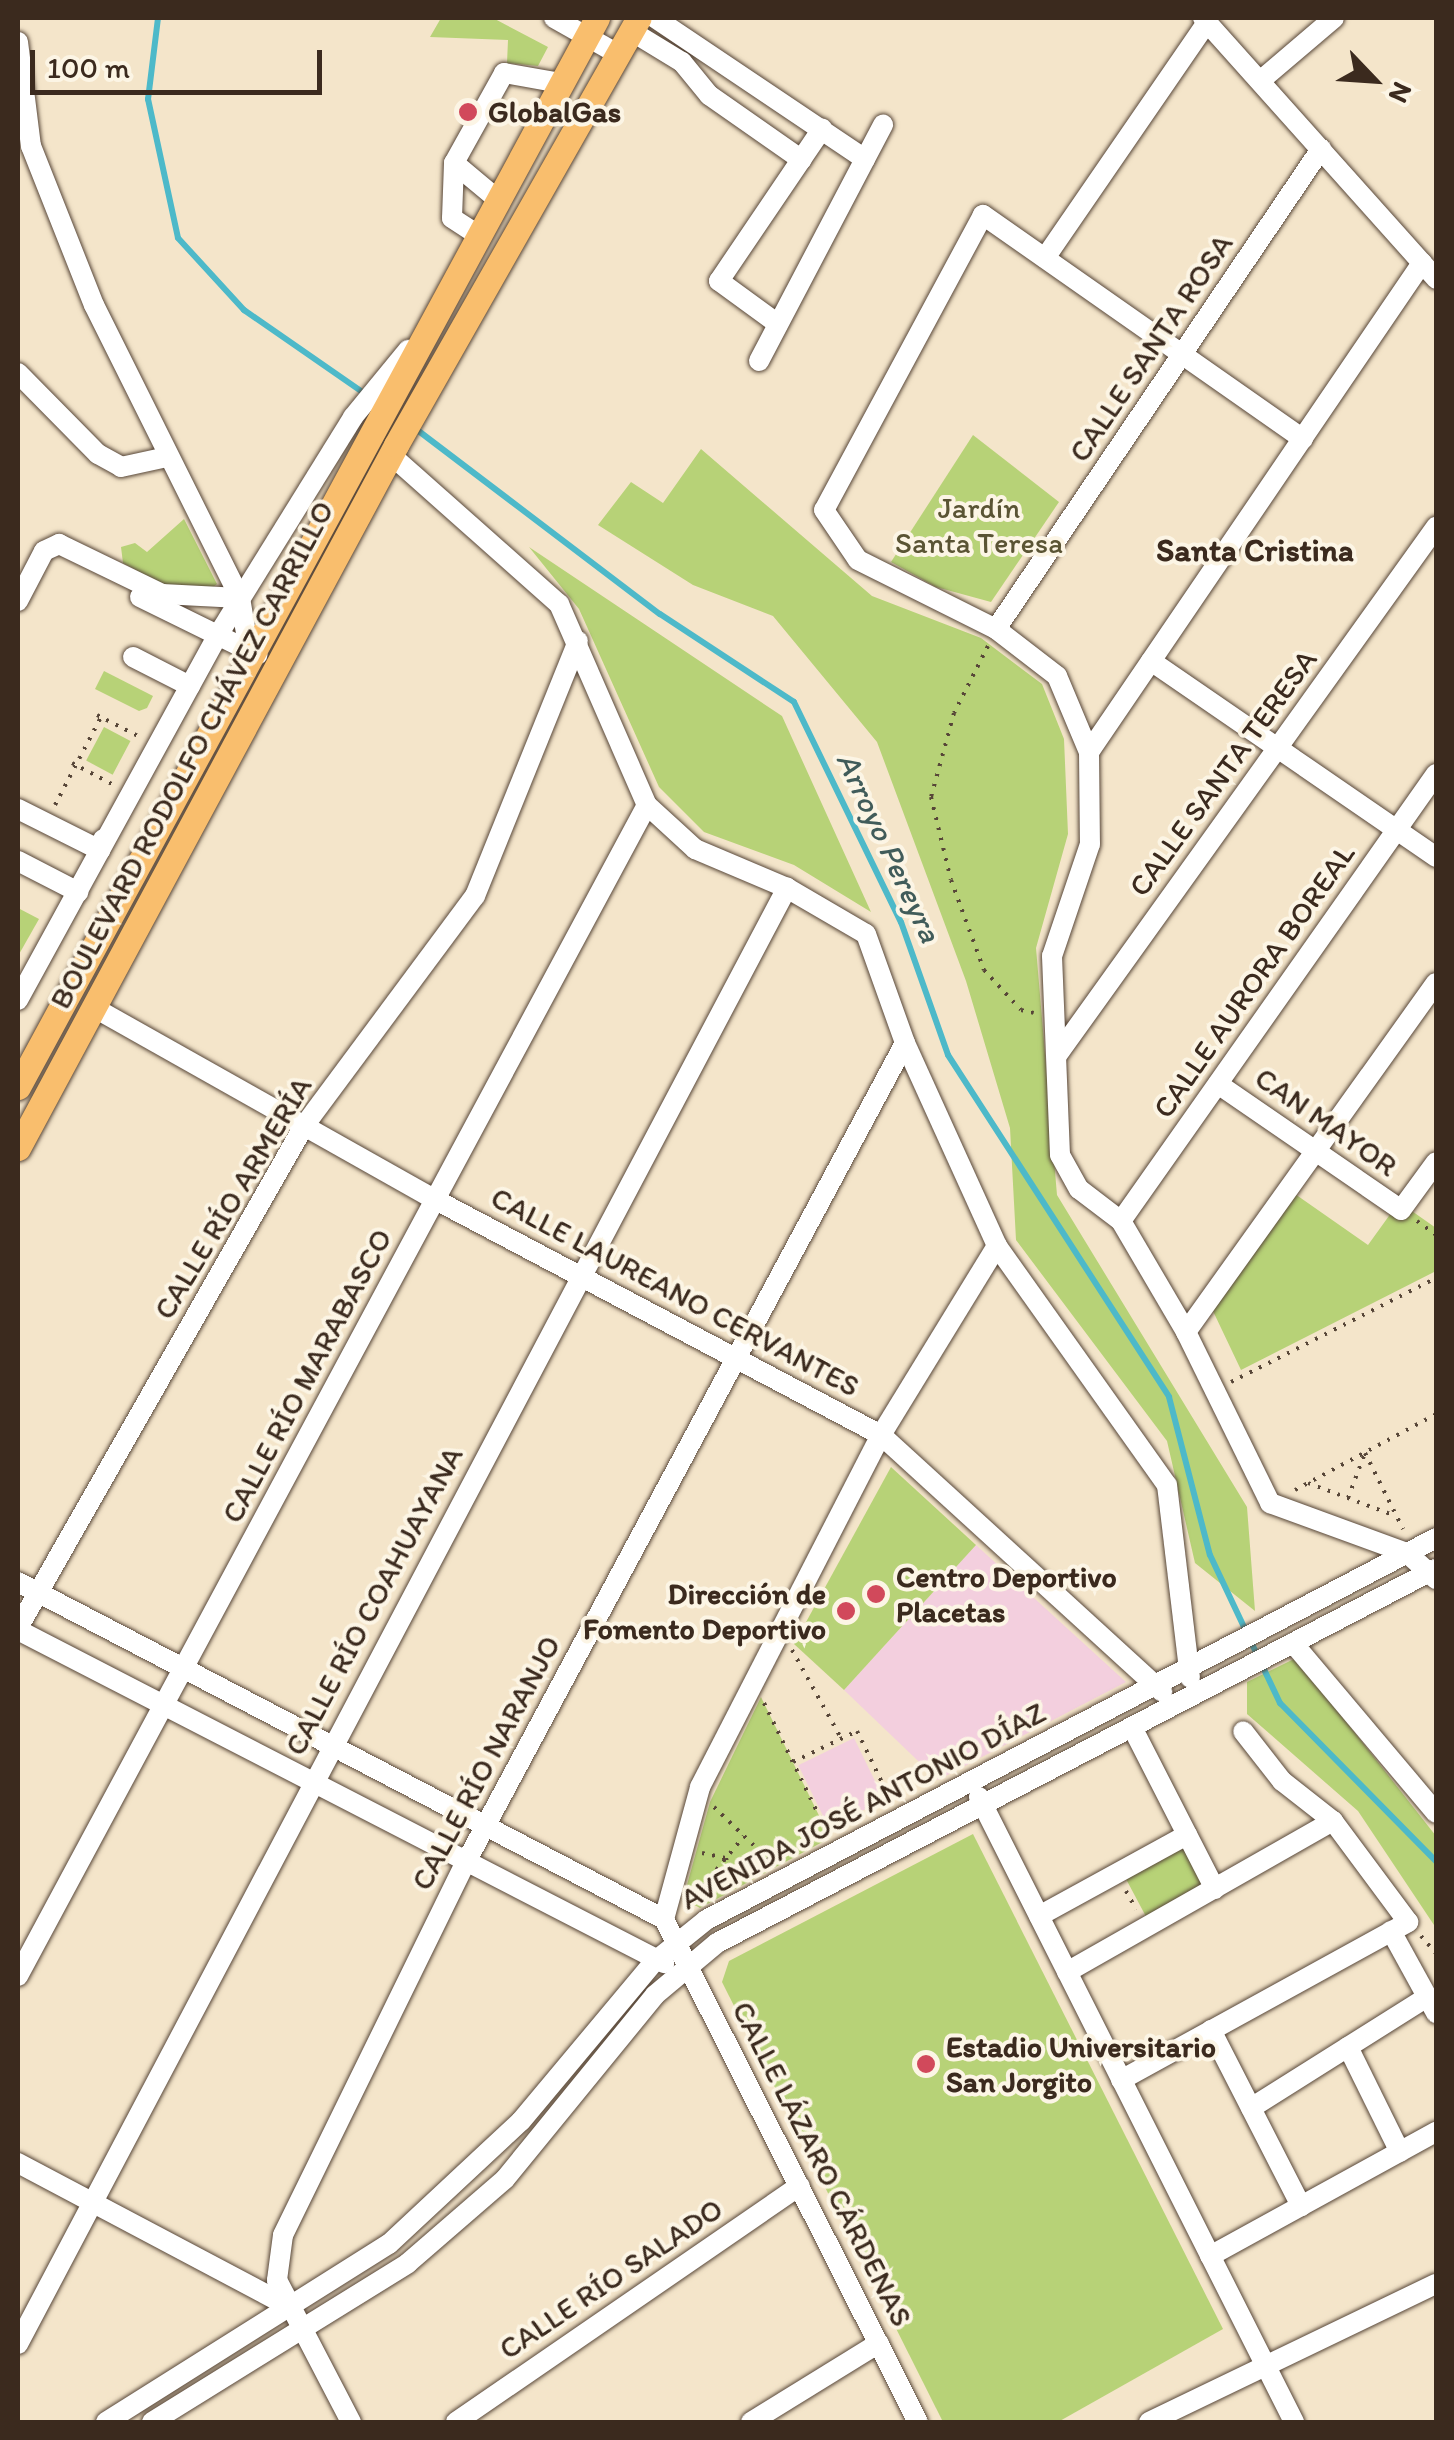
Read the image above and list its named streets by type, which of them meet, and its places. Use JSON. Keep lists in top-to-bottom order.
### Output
{
  "streets": {
    "main road": ["BOULEVARD RODOLFO CHÁVEZ CARRILLO"],
    "street": [
      "CALLE SANTA ROSA",
      "CALLE SANTA TERESA",
      "CALLE AURORA BOREAL",
      "CAN MAYOR",
      "CALLE RÍO ARMERÍA",
      "CALLE LAUREANO CERVANTES",
      "CALLE RÍO MARABASCO",
      "CALLE RÍO COAHUAYANA",
      "CALLE RÍO NARANJO",
      "AVENIDA JOSÉ ANTONIO DÍAZ",
      "CALLE LÁZARO CÁRDENAS",
      "CALLE RÍO SALADO"
    ]
  },
  "crossings": [
    ["BOULEVARD RODOLFO CHÁVEZ CARRILLO", "CALLE LAUREANO CERVANTES"],
    ["CALLE AURORA BOREAL", "CAN MAYOR"],
    ["CALLE RÍO ARMERÍA", "CALLE LAUREANO CERVANTES"],
    ["CALLE LAUREANO CERVANTES", "CALLE RÍO MARABASCO"],
    ["CALLE LAUREANO CERVANTES", "CALLE RÍO COAHUAYANA"],
    ["CALLE LAUREANO CERVANTES", "CALLE RÍO NARANJO"],
    ["CALLE LAUREANO CERVANTES", "AVENIDA JOSÉ ANTONIO DÍAZ"],
    ["CALLE RÍO NARANJO", "AVENIDA JOSÉ ANTONIO DÍAZ"],
    ["AVENIDA JOSÉ ANTONIO DÍAZ", "CALLE LÁZARO CÁRDENAS"],
    ["CALLE LÁZARO CÁRDENAS", "CALLE RÍO SALADO"]
  ],
  "districts": ["Santa Cristina"],
  "water": ["Arroyo Pereyra"],
  "parks": ["Jardín Santa Teresa"],
  "places": [
    "GlobalGas",
    "Centro Deportivo Placetas",
    "Dirección de Fomento Deportivo",
    "Estadio Universitario San Jorgito"
  ],
  "scale_bar": "100 m",
  "north": "bottom right"
}
